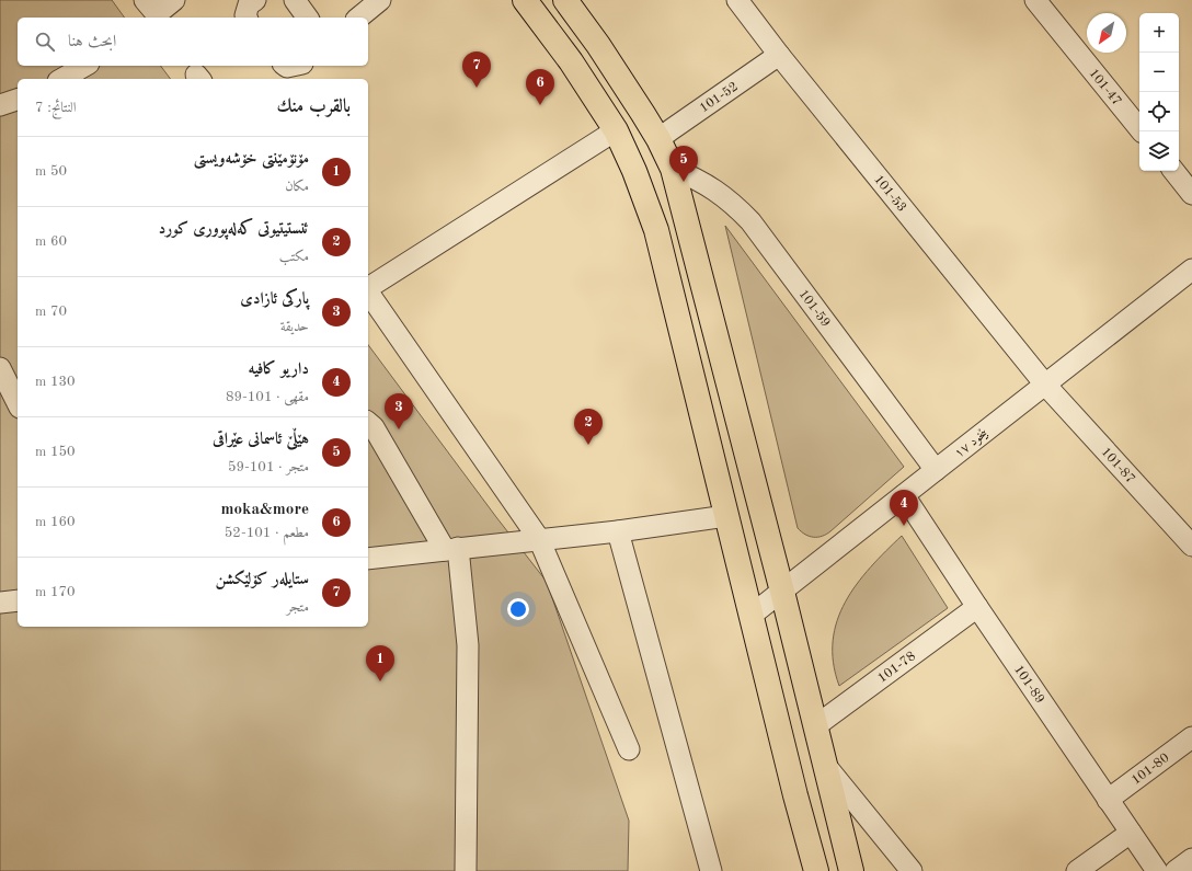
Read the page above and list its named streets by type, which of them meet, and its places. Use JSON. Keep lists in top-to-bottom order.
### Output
{
  "streets": {
    "street": [
      "101-47",
      "101-52",
      "101-53",
      "101-59",
      "بێخود ١٧",
      "101-87",
      "101-78",
      "101-89",
      "101-80"
    ]
  },
  "crossings": [
    ["101-52", "101-53"],
    ["101-53", "بێخود ١٧"],
    ["101-53", "101-87"],
    ["101-59", "بێخود ١٧"],
    ["بێخود ١٧", "101-87"],
    ["بێخود ١٧", "101-89"],
    ["101-78", "101-89"],
    ["101-89", "101-80"]
  ],
  "north": "bottom left",
  "page": {
    "map_buttons": ["+", "−"],
    "search": "ابحث هنا",
    "pins": [
      "7",
      "6",
      "5",
      "3",
      "2",
      "4",
      "1"
    ],
    "heading": ["بالقرب منك", "النتائج: 7"],
    "list": [
      {
        "mark": "1",
        "name": "مۆنۆمێنتی خۆشەویستی",
        "note": "مكان",
        "value": "50 m"
      },
      {
        "mark": "2",
        "name": "ئنستیتیوتی کەلەپووری کورد",
        "note": "مكتب",
        "value": "60 m"
      },
      {
        "mark": "3",
        "name": "پارکی ئازادی",
        "note": "حديقة",
        "value": "70 m"
      },
      {
        "mark": "4",
        "name": "داریو کافیە",
        "note": "مقهى · 101-89",
        "value": "130 m"
      },
      {
        "mark": "5",
        "name": "هێڵێ ئاسمانی عێراقی",
        "note": "متجر · 101-59",
        "value": "150 m"
      },
      {
        "mark": "6",
        "name": "moka&more",
        "note": "مطعم · 101-52",
        "value": "160 m"
      },
      {
        "mark": "7",
        "name": "ستایلەر کۆلێکشن",
        "note": "متجر",
        "value": "170 m"
      }
    ]
  }
}
